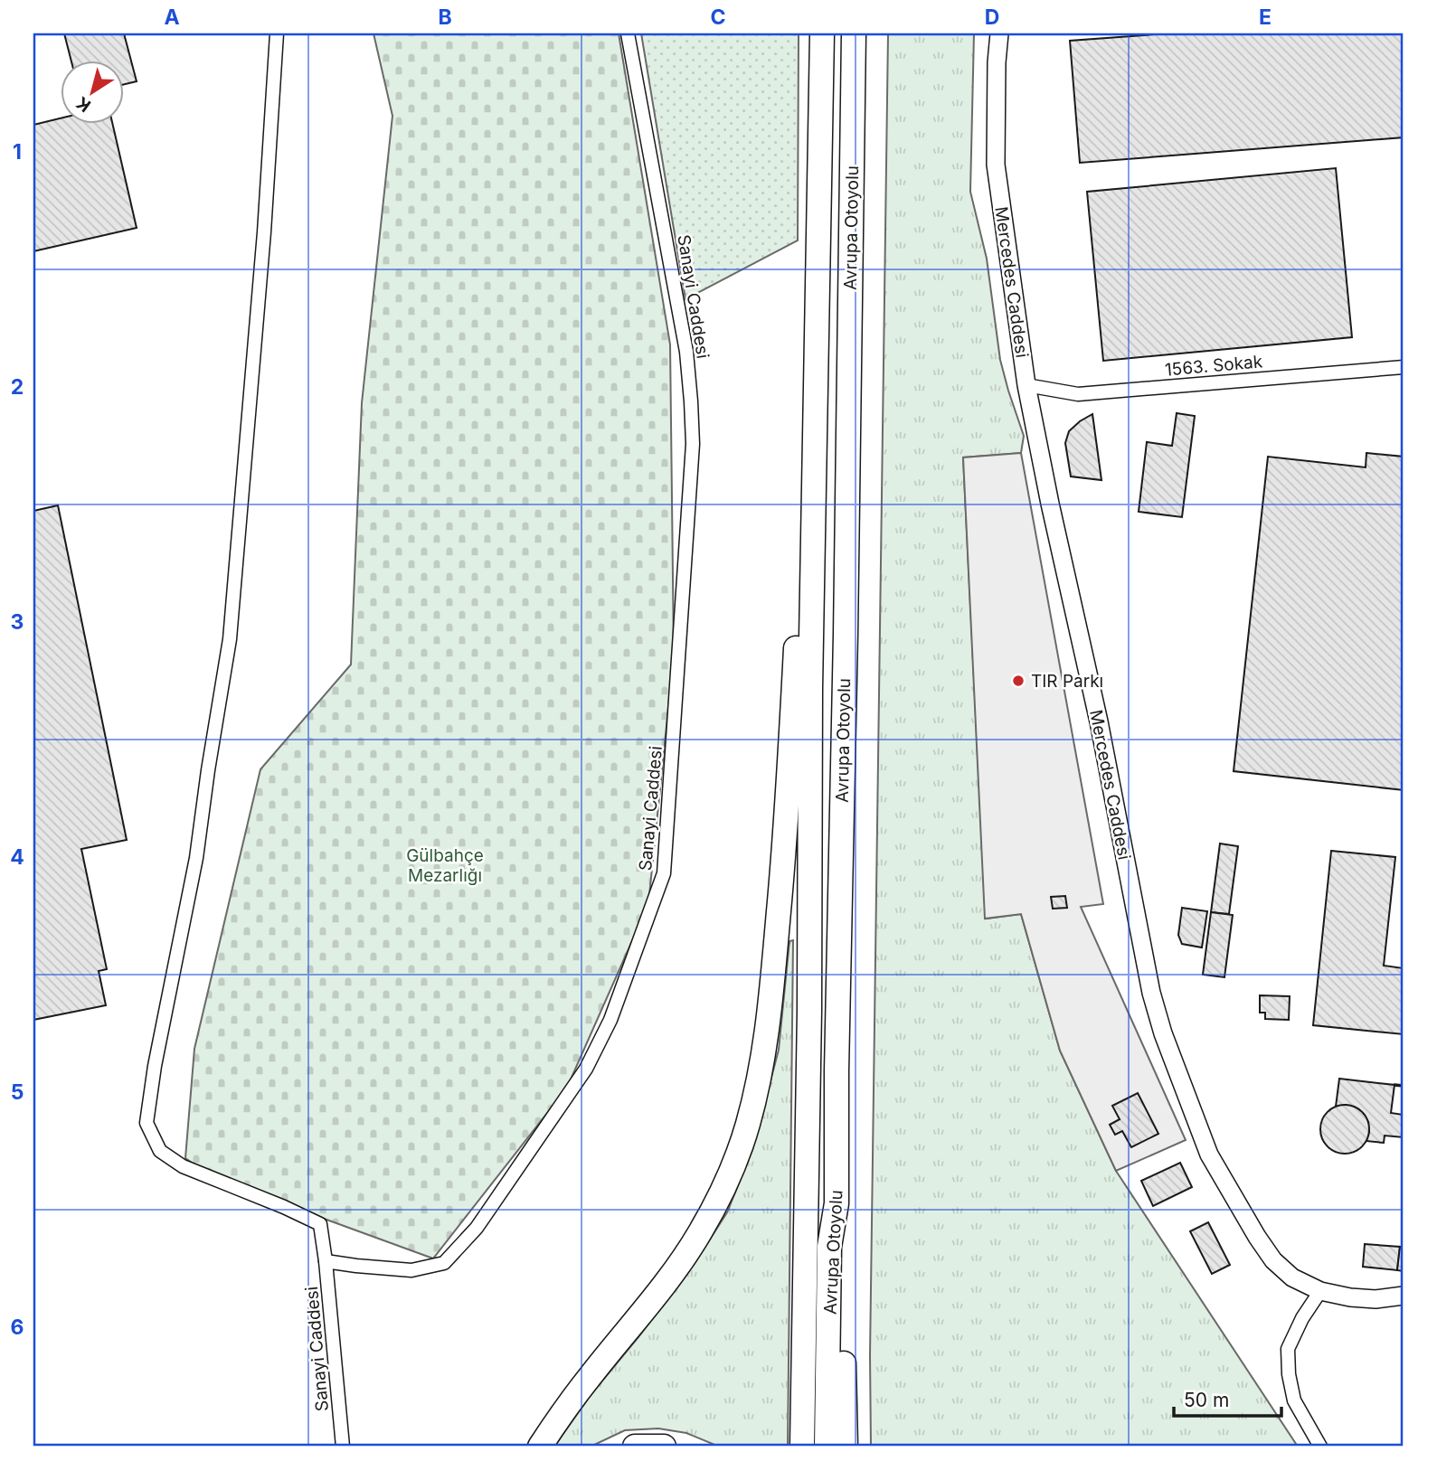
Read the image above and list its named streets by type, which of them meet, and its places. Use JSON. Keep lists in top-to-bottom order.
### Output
{
  "streets": {
    "highway": ["Avrupa Otoyolu"],
    "street": ["Mercedes Caddesi", "Sanayi Caddesi", "1563. Sokak"]
  },
  "crossings": [
    ["Mercedes Caddesi", "1563. Sokak"]
  ],
  "parks": ["Gülbahçe Mezarlığı"],
  "places": ["TIR Parkı"],
  "scale_bar": "50 m",
  "north": "bottom left",
  "grid": {
    "columns": [
      "A",
      "B",
      "C",
      "D",
      "E"
    ],
    "rows": [
      "1",
      "2",
      "3",
      "4",
      "5",
      "6"
    ]
  }
}
